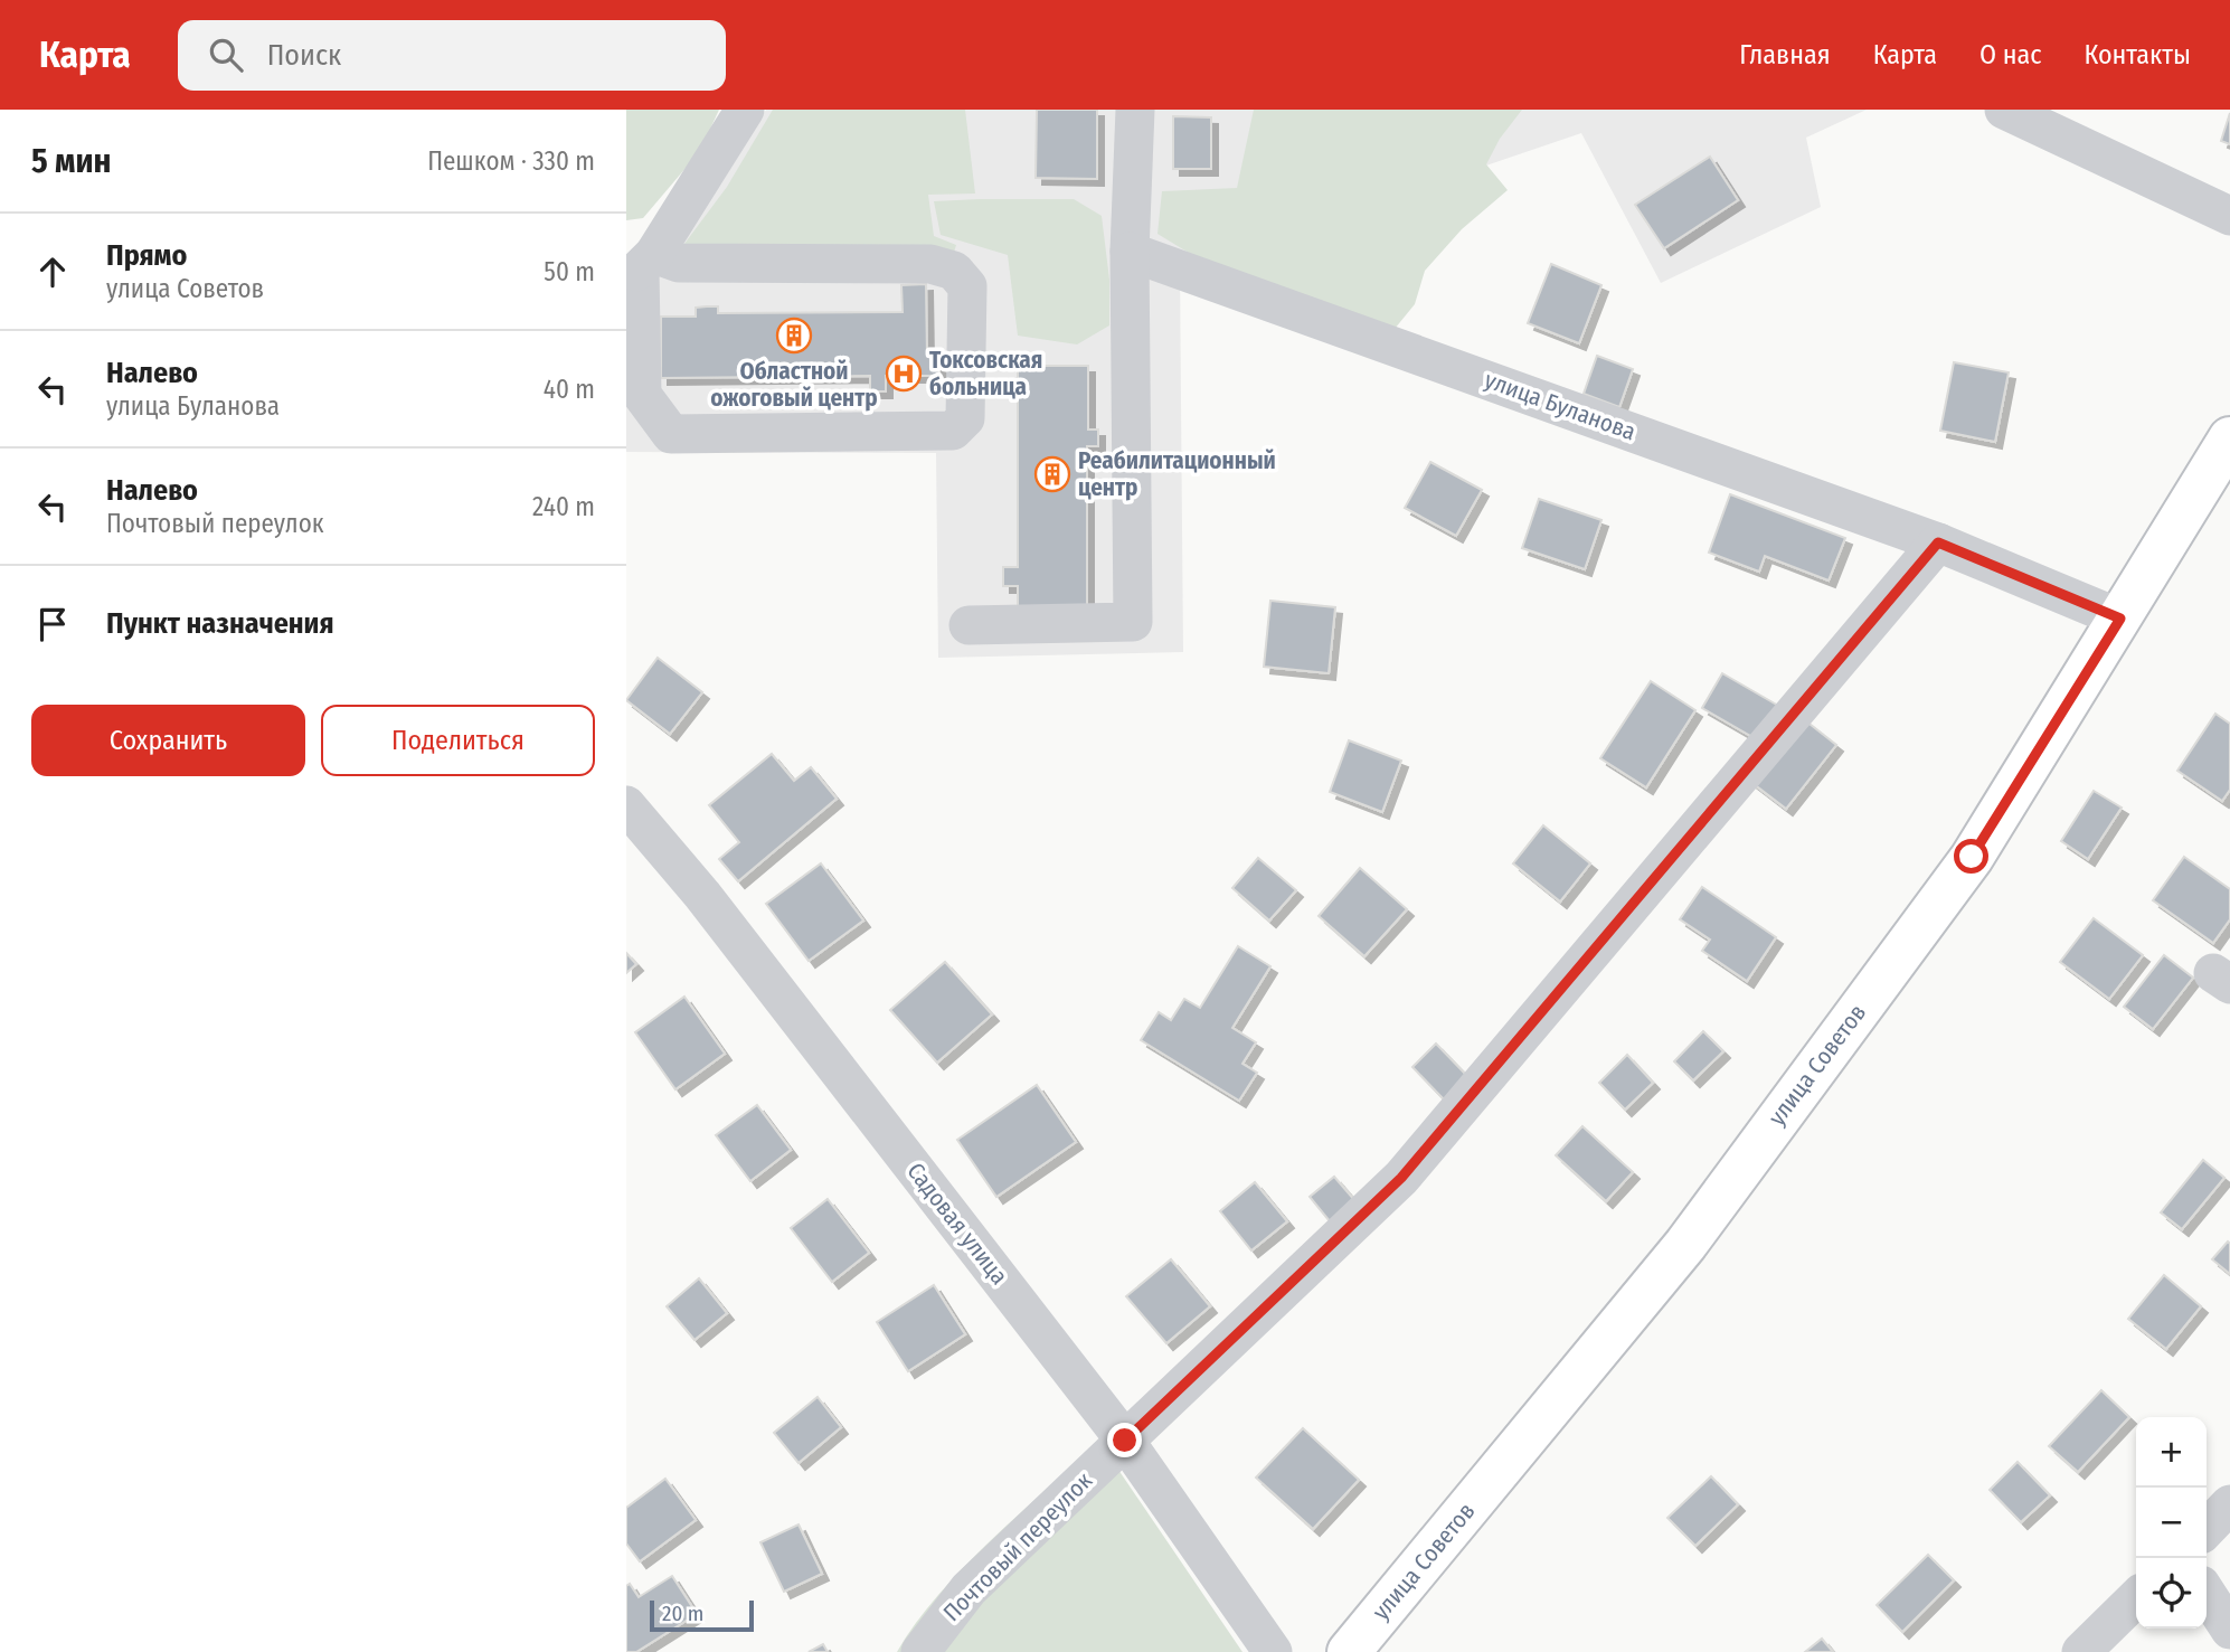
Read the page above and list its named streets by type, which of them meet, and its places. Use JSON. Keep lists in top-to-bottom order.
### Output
{
  "streets": {
    "main road": ["улица Советов"],
    "street": ["улица Буланова", "Садовая улица", "Почтовый переулок"]
  },
  "crossings": [
    ["улица Буланова", "улица Советов"],
    ["улица Буланова", "Почтовый переулок"],
    ["Садовая улица", "Почтовый переулок"]
  ],
  "places": {
    "building": ["Областной ожоговый центр", "Реабилитационный центр"],
    "hospital": ["Токсовская больница"]
  },
  "scale_bar": "20 m",
  "page": {
    "header": "Карта",
    "search": "Поиск",
    "nav": [
      "Главная",
      "Карта",
      "О нас",
      "Контакты"
    ],
    "heading": ["5 мин", "Пешком · 330 m"],
    "list": [
      ["Прямо", "улица Советов", "50 m"],
      ["Налево", "улица Буланова", "40 m"],
      ["Налево", "Почтовый переулок", "240 m"],
      "Пункт назначения"
    ],
    "buttons": ["Сохранить", "Поделиться"],
    "map_buttons": ["+", "−"],
    "scale": "20 m"
  }
}
